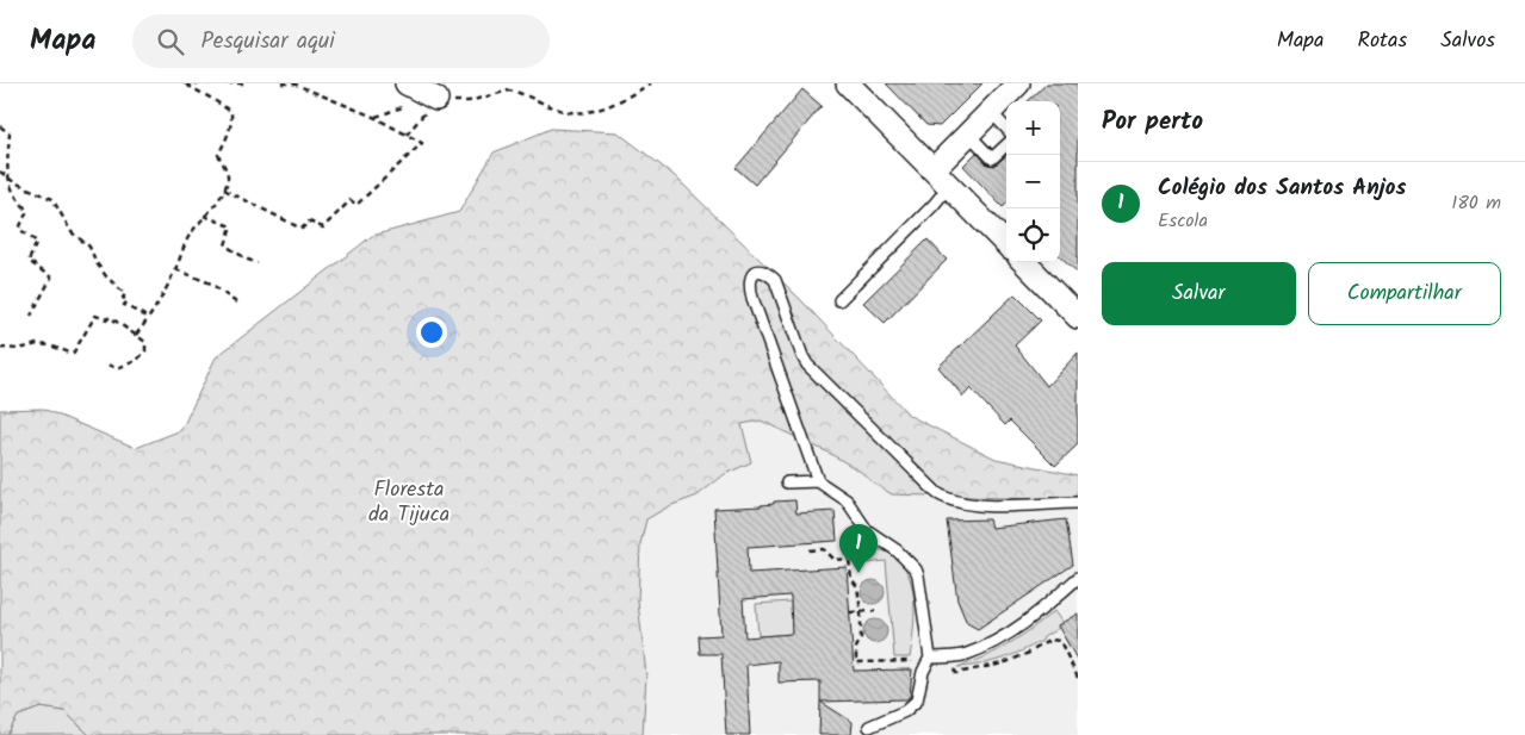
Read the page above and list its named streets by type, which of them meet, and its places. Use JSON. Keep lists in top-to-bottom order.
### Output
{
  "parks": ["Floresta da Tijuca"],
  "page": {
    "header": "Mapa",
    "search": "Pesquisar aqui",
    "nav": ["Mapa", "Rotas", "Salvos"],
    "heading": "Por perto",
    "map_buttons": ["+", "−"],
    "list": [
      {
        "mark": "1",
        "name": "Colégio dos Santos Anjos",
        "note": "Escola",
        "value": "180 m"
      }
    ],
    "buttons": ["Salvar", "Compartilhar"],
    "pins": "1"
  }
}
